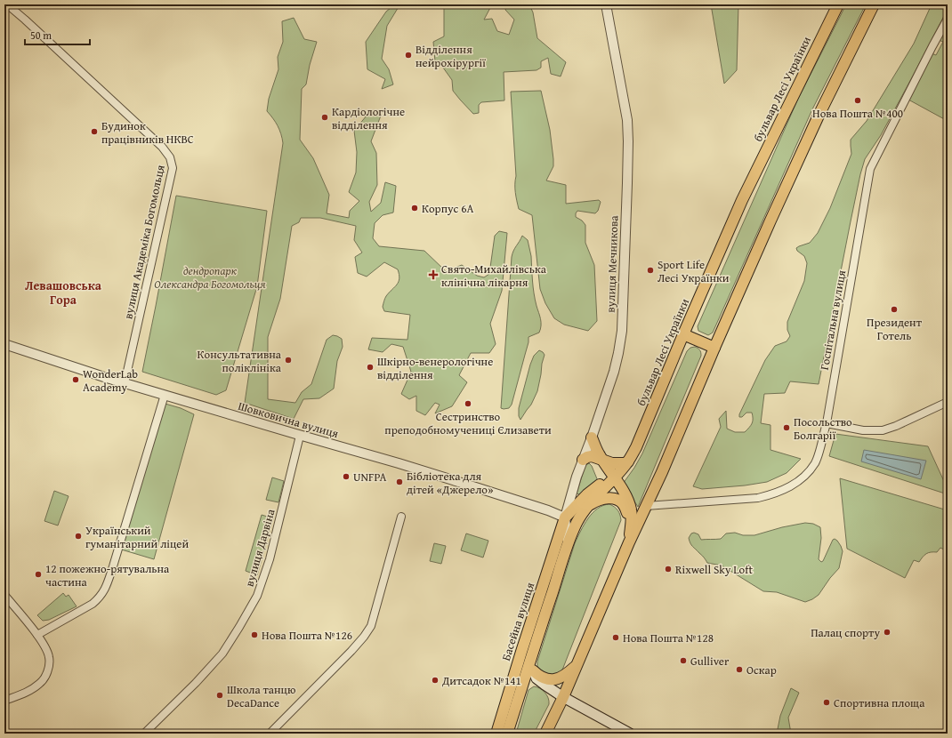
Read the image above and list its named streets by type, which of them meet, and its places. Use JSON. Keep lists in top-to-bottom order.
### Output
{
  "streets": {
    "main road": ["бульвар Лесі Українки", "Басейна вулиця"],
    "street": [
      "вулиця Академіка Богомольця",
      "вулиця Мечникова",
      "Госпітальна вулиця",
      "Шовковична вулиця",
      "вулиця Дарвіна"
    ]
  },
  "crossings": [
    ["бульвар Лесі Українки", "вулиця Мечникова"],
    ["бульвар Лесі Українки", "Басейна вулиця"],
    ["вулиця Академіка Богомольця", "Шовковична вулиця"],
    ["вулиця Мечникова", "Шовковична вулиця"],
    ["вулиця Мечникова", "Басейна вулиця"],
    ["Шовковична вулиця", "вулиця Дарвіна"],
    ["Шовковична вулиця", "Басейна вулиця"]
  ],
  "districts": ["Левашовська Гора"],
  "parks": ["дендропарк Олександра Богомольця"],
  "places": {
    "other": [
      "Відділення нейрохірургії",
      "Нова Пошта №400",
      "Кардіологічне відділення",
      "Будинок працівників НКВС",
      "Корпус 6А",
      "Sport Life Лесі Українки",
      "Президент Готель",
      "Консультативна поліклініка",
      "Шкірно-венерологічне відділення",
      "WonderLab Academy",
      "Сестринство преподобномучениці Єлизавети",
      "Посольство Болгарії",
      "UNFPA",
      "Бібліотека для дітей «Джерело»",
      "Український гуманітарний ліцей",
      "Rixwell Sky Loft",
      "12 пожежно-рятувальна частина",
      "Палац спорту",
      "Нова Пошта №126",
      "Нова Пошта №128",
      "Gulliver",
      "Оскар",
      "Дитсадок №141",
      "Школа танцю DecaDance",
      "Спортивна площа"
    ],
    "health": ["Свято-Михайлівська клінічна лікарня"]
  },
  "scale_bar": "50 m"
}
